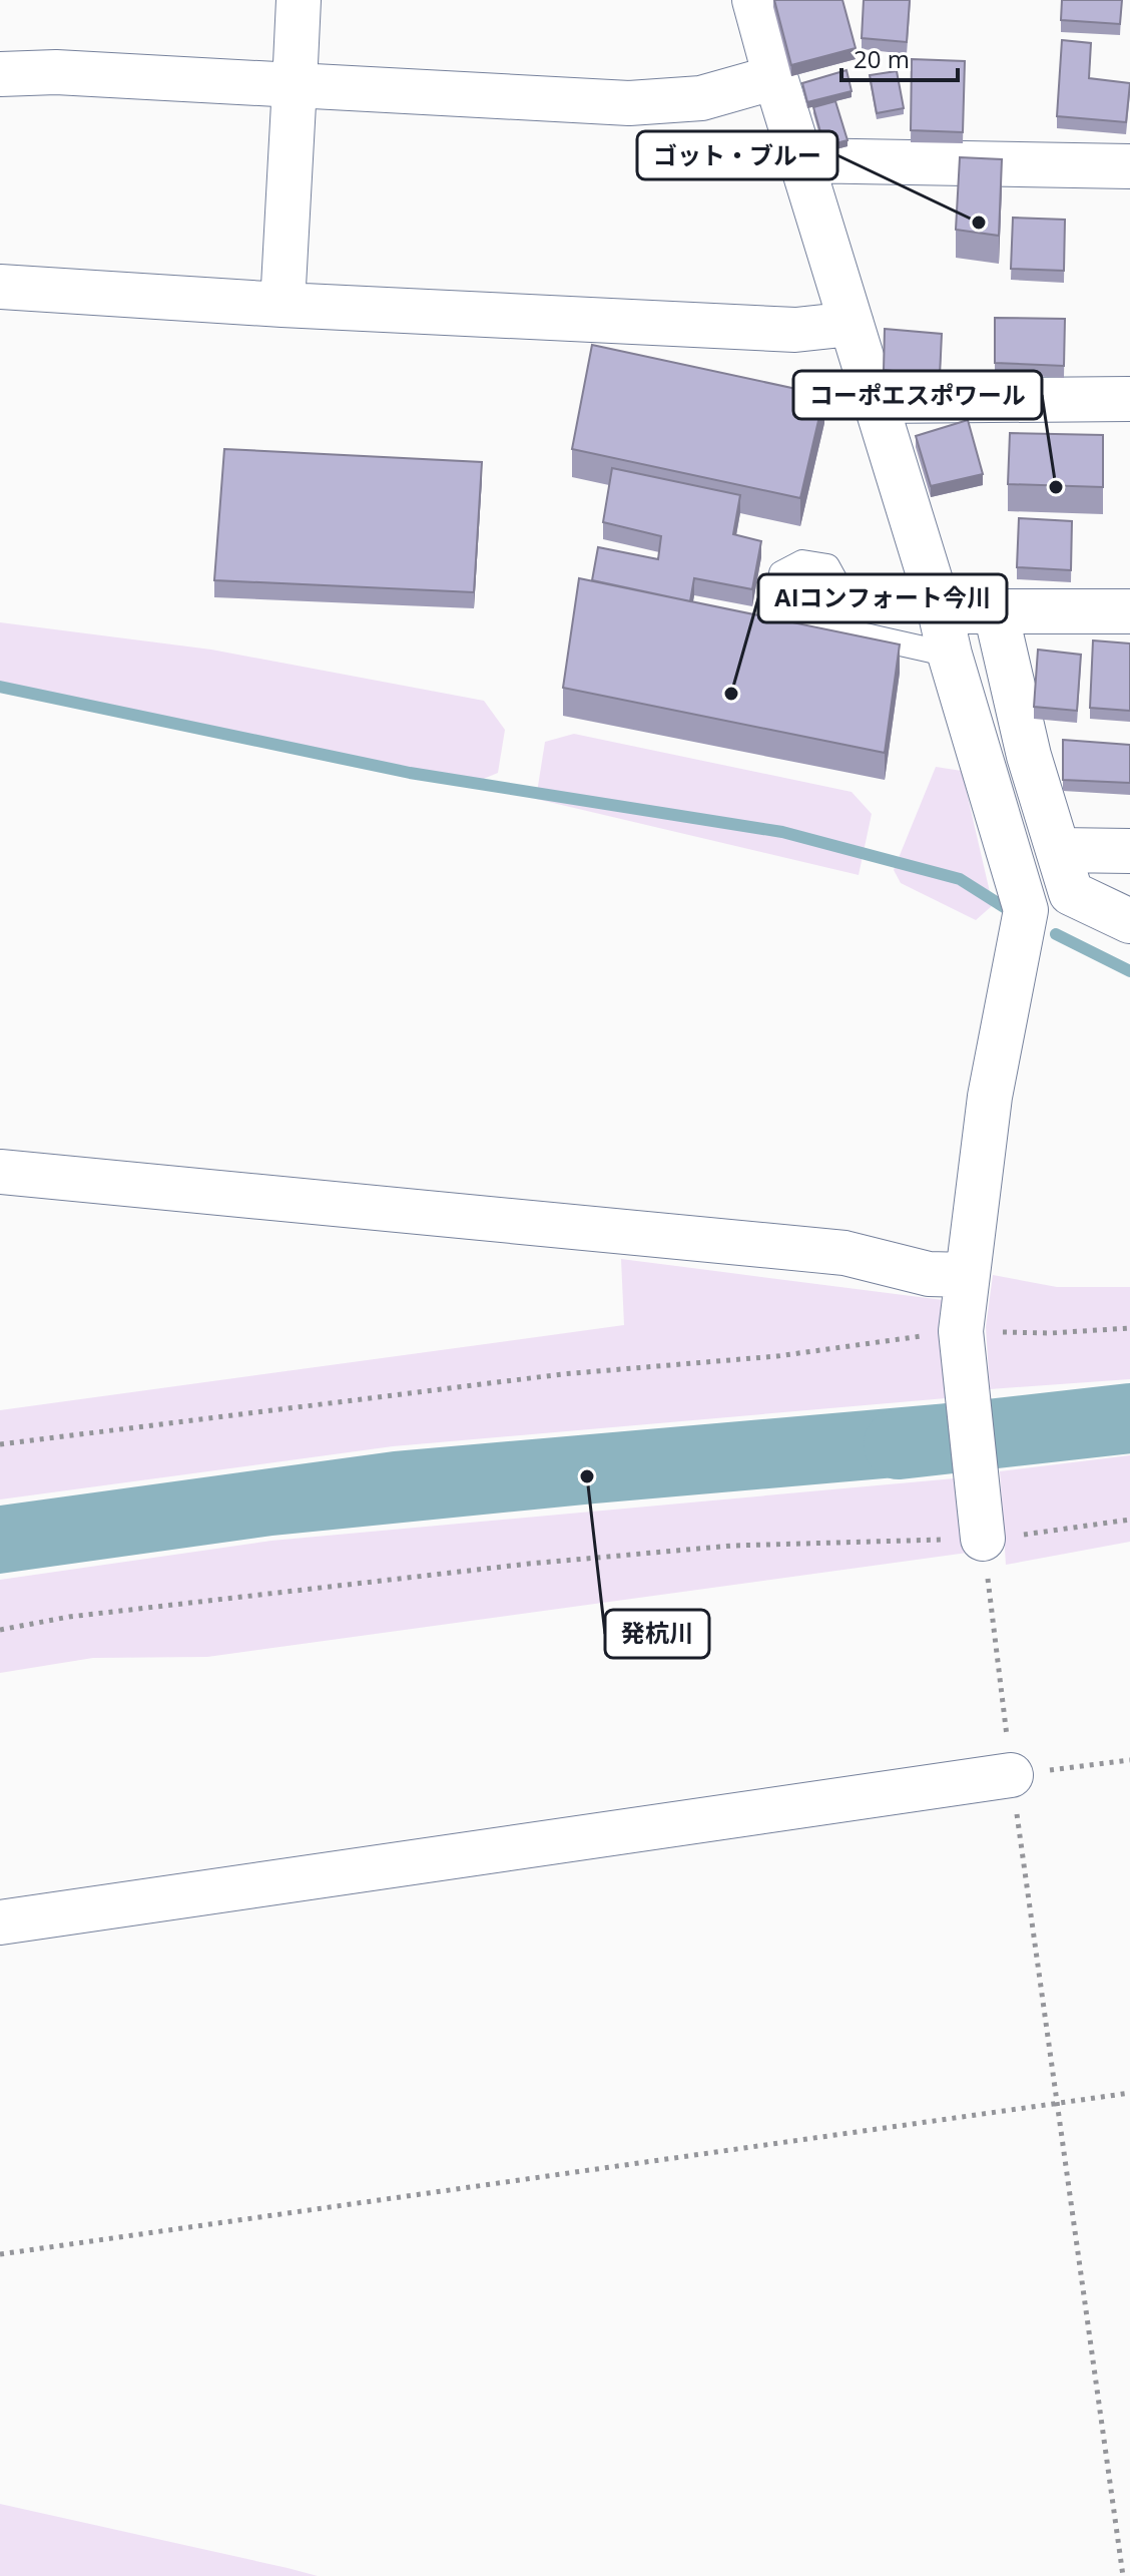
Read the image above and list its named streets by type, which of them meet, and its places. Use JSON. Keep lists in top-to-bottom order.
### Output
{
  "places": [
    "ゴット・ブルー",
    "コーポエスポワール",
    "AIコンフォート今川",
    "発杭川"
  ],
  "scale_bar": "20 m"
}
